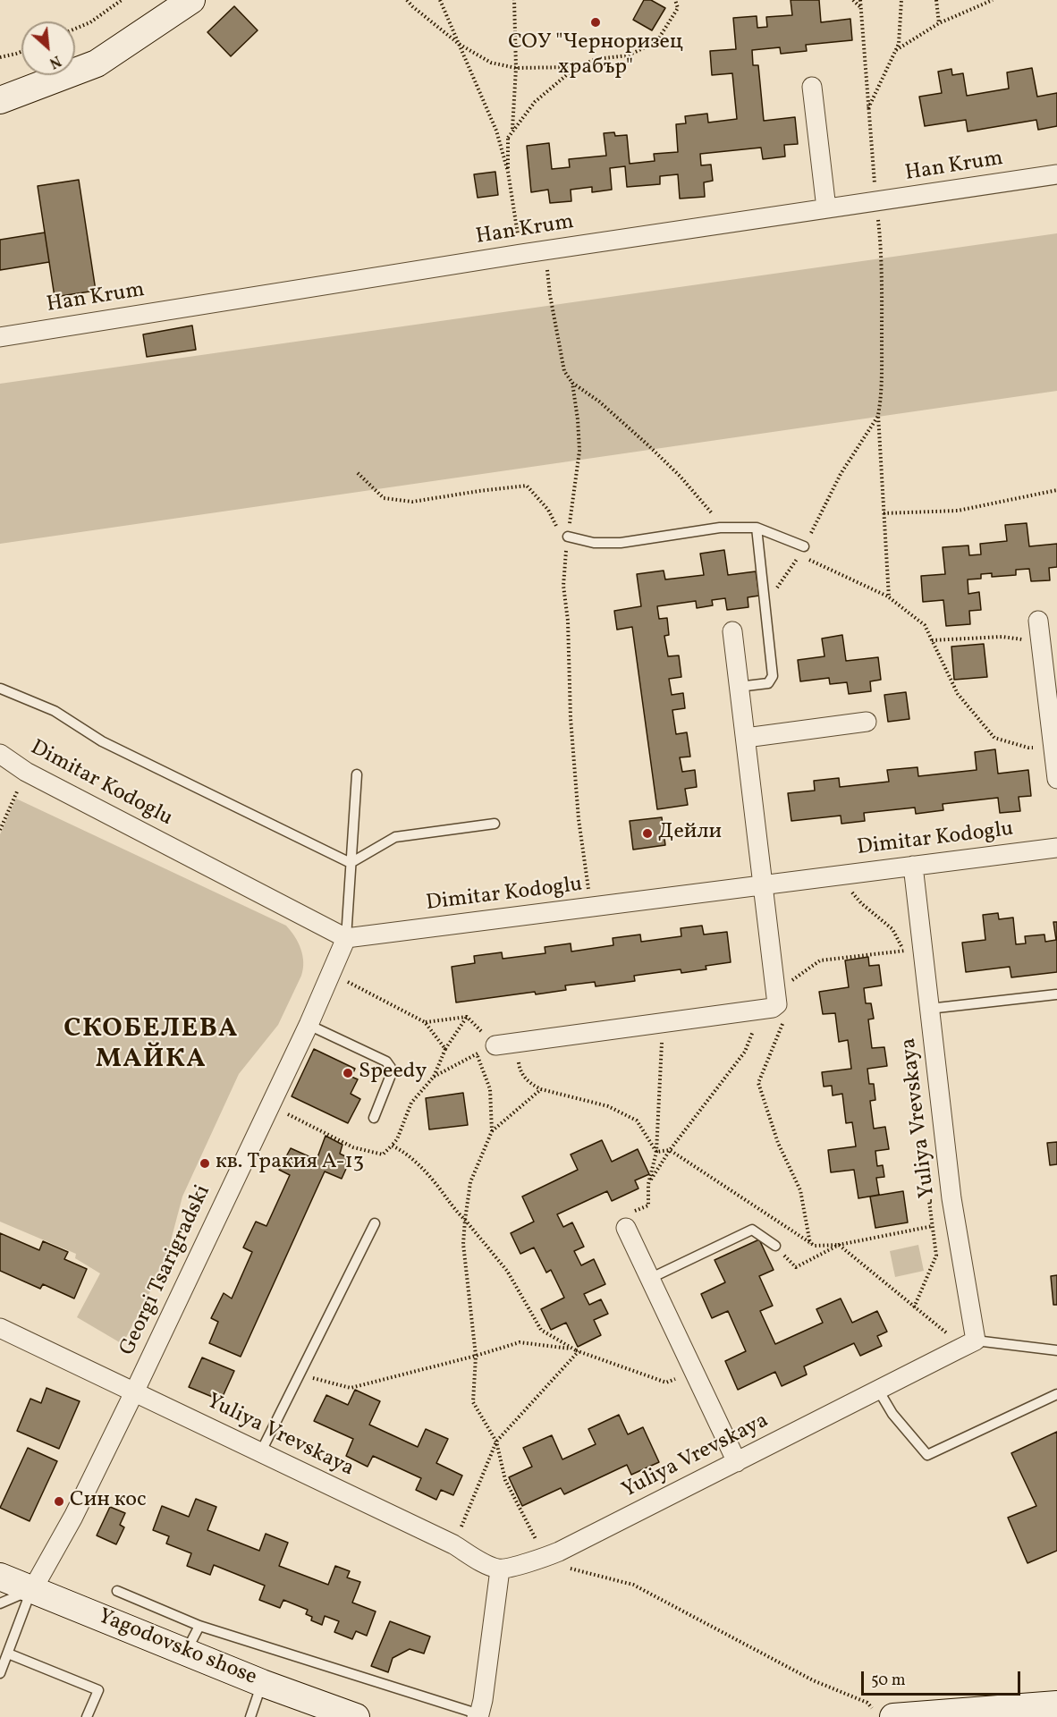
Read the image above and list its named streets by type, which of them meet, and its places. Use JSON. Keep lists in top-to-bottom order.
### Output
{
  "streets": {
    "street": [
      "Han Krum",
      "Dimitar Kodoglu",
      "Yuliya Vrevskaya",
      "Georgi Tsarigradski",
      "Yagodovsko shose"
    ]
  },
  "crossings": [
    ["Dimitar Kodoglu", "Yuliya Vrevskaya"],
    ["Dimitar Kodoglu", "Georgi Tsarigradski"],
    ["Yuliya Vrevskaya", "Georgi Tsarigradski"],
    ["Georgi Tsarigradski", "Yagodovsko shose"]
  ],
  "districts": ["СКОБЕЛЕВА МАЙКА"],
  "places": [
    "СОУ \"Черноризец храбър\"",
    "Дейли",
    "Speedy",
    "кв. Тракия А-13",
    "Син кос"
  ],
  "scale_bar": "50 m",
  "north": "bottom right"
}
